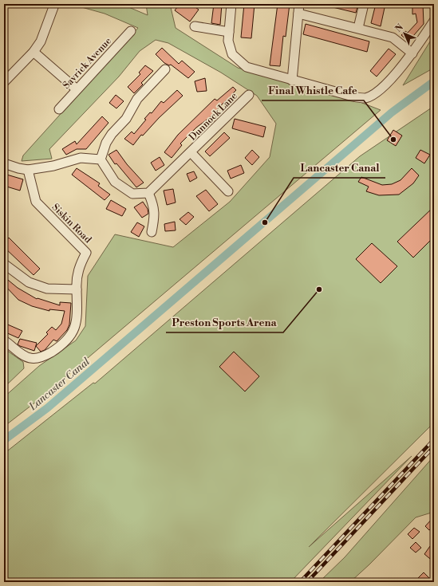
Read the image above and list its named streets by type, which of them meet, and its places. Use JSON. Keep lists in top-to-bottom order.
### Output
{
  "streets": {
    "street": ["Savrick Avenue", "Dunnock Lane", "Siskin Road"]
  },
  "water": ["Lancaster Canal"],
  "places": ["Final Whistle Cafe", "Lancaster Canal", "Preston Sports Arena"],
  "north": "top left"
}
